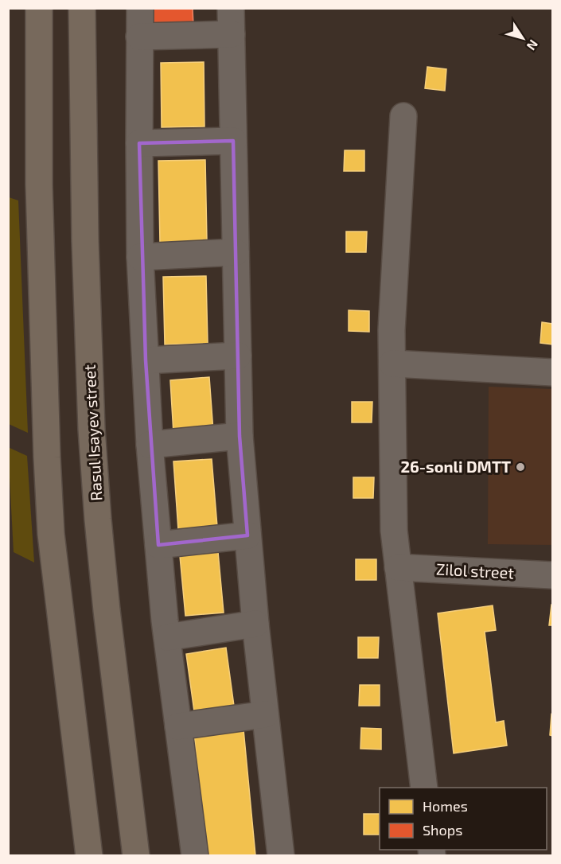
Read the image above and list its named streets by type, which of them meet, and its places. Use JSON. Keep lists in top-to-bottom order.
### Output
{
  "streets": {
    "main road": ["Rasul Isayev street"],
    "street": ["Zilol street"]
  },
  "places": ["26-sonli DMTT"],
  "legend": ["Homes", "Shops"],
  "north": "bottom right"
}
